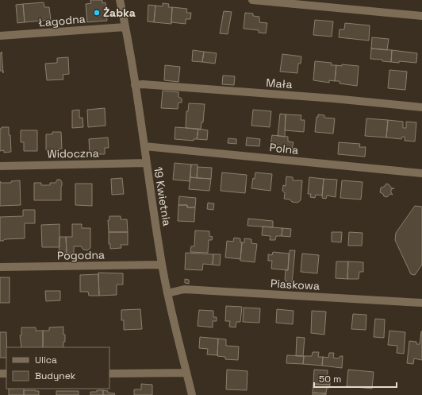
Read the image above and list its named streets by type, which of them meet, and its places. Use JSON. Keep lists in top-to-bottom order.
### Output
{
  "streets": {
    "street": [
      "Łagodna",
      "Mała",
      "Polna",
      "Widoczna",
      "19 Kwietnia",
      "Pogodna",
      "Piaskowa"
    ]
  },
  "crossings": [
    ["Łagodna", "19 Kwietnia"],
    ["Mała", "19 Kwietnia"],
    ["Polna", "19 Kwietnia"],
    ["Widoczna", "19 Kwietnia"],
    ["19 Kwietnia", "Pogodna"],
    ["19 Kwietnia", "Piaskowa"]
  ],
  "places": ["Żabka"],
  "legend": ["Ulica", "Budynek"],
  "scale_bar": "50 m"
}
